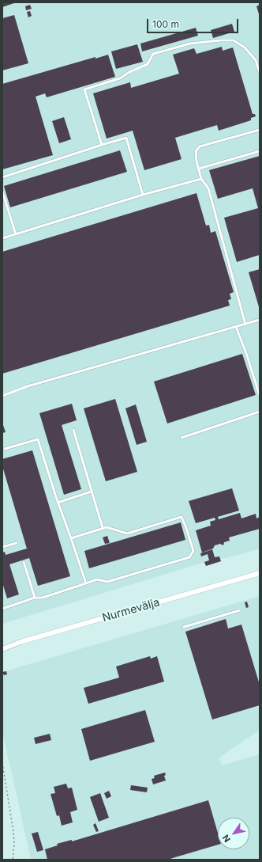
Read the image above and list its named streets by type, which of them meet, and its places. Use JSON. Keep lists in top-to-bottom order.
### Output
{
  "streets": {
    "street": ["Nurmevälja"]
  },
  "scale_bar": "100 m",
  "north": "bottom left"
}
